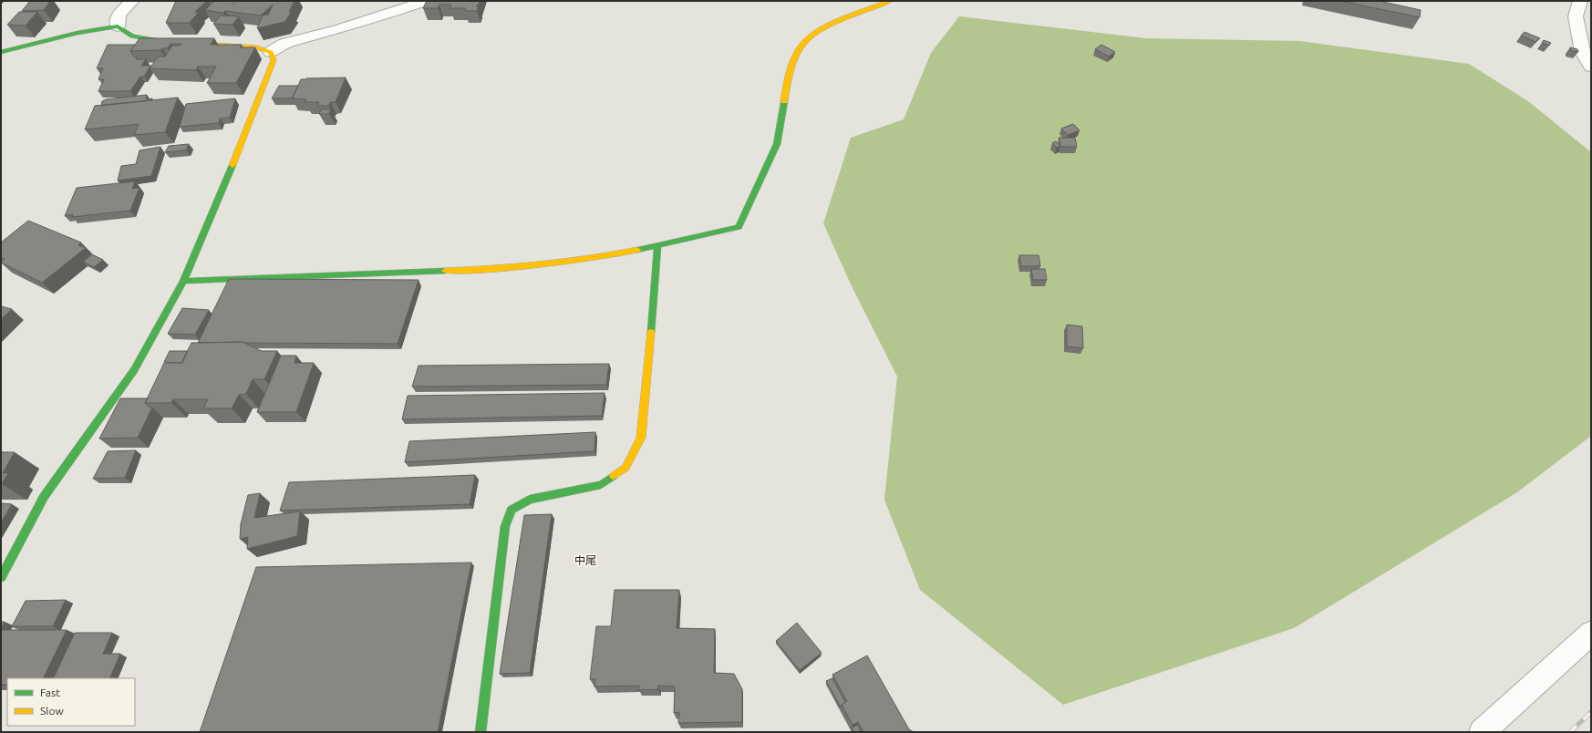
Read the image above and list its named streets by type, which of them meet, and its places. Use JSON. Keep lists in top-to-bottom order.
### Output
{
  "districts": ["中尾"],
  "legend": ["Fast", "Slow"]
}
